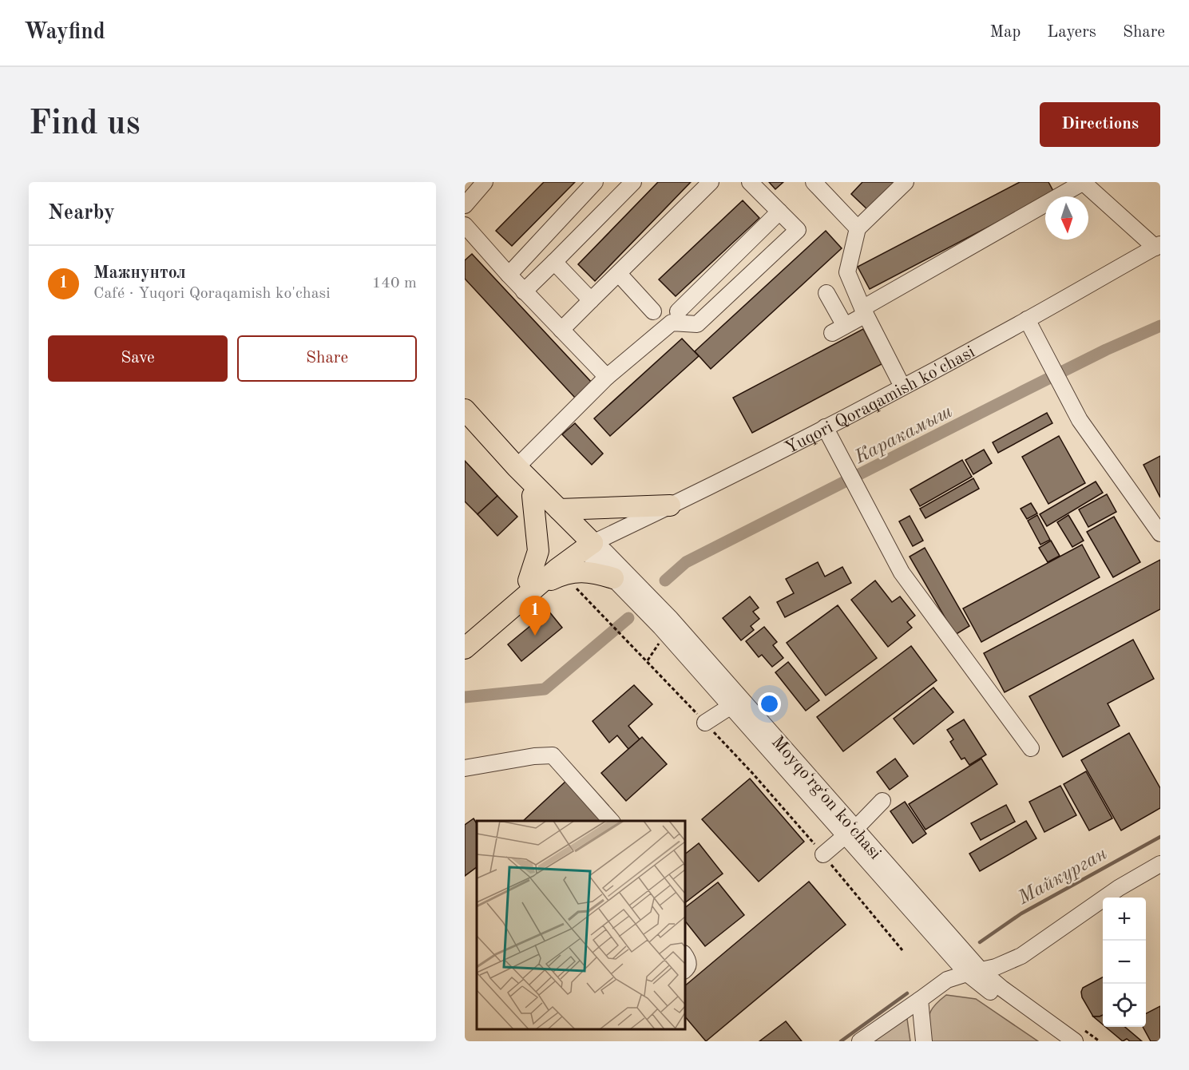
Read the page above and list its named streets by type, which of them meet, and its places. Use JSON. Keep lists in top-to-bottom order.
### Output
{
  "streets": {
    "main road": ["Yuqori Qoraqamish ko'chasi"],
    "street": ["Moyqoʻrgʻon koʻchasi"]
  },
  "crossings": [
    ["Yuqori Qoraqamish ko'chasi", "Moyqoʻrgʻon koʻchasi"]
  ],
  "water": ["Каракамыш", "Майкурган"],
  "north": "bottom",
  "page": {
    "header": "Wayfind",
    "nav": ["Map", "Layers", "Share"],
    "buttons": [
      "Directions",
      ["Save", "Share"]
    ],
    "title": "Find us",
    "heading": "Nearby",
    "list": [
      {
        "mark": "1",
        "name": "Мажнунтол",
        "note": "Café · Yuqori Qoraqamish ko'chasi",
        "value": "140 m"
      }
    ],
    "pins": "1",
    "map_buttons": ["+", "−"]
  }
}
